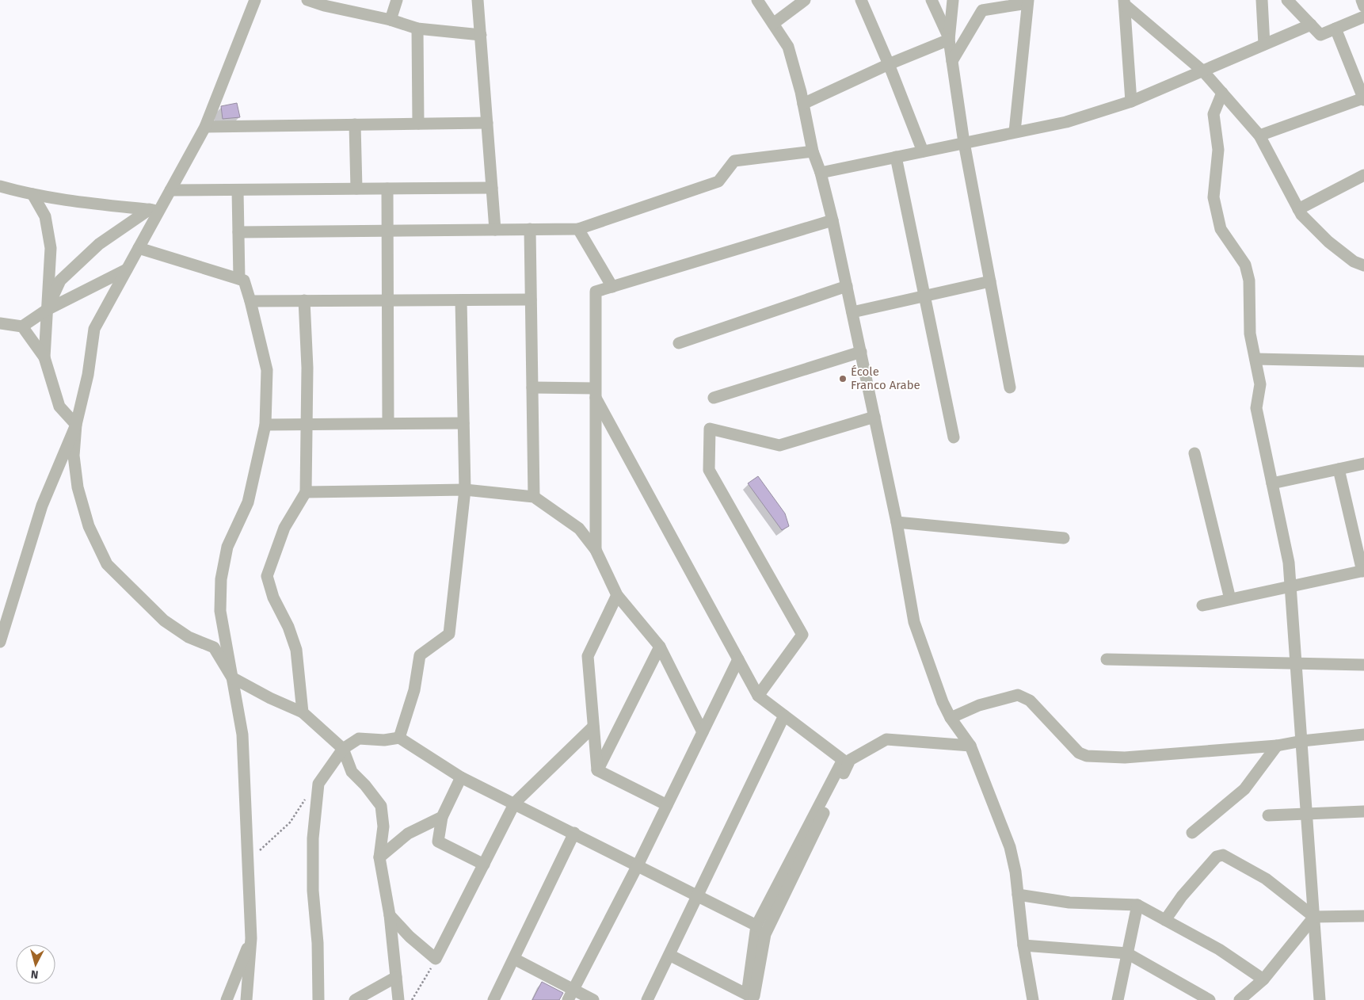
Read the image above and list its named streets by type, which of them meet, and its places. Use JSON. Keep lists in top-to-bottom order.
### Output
{
  "places": ["École Franco Arabe"],
  "north": "bottom"
}
